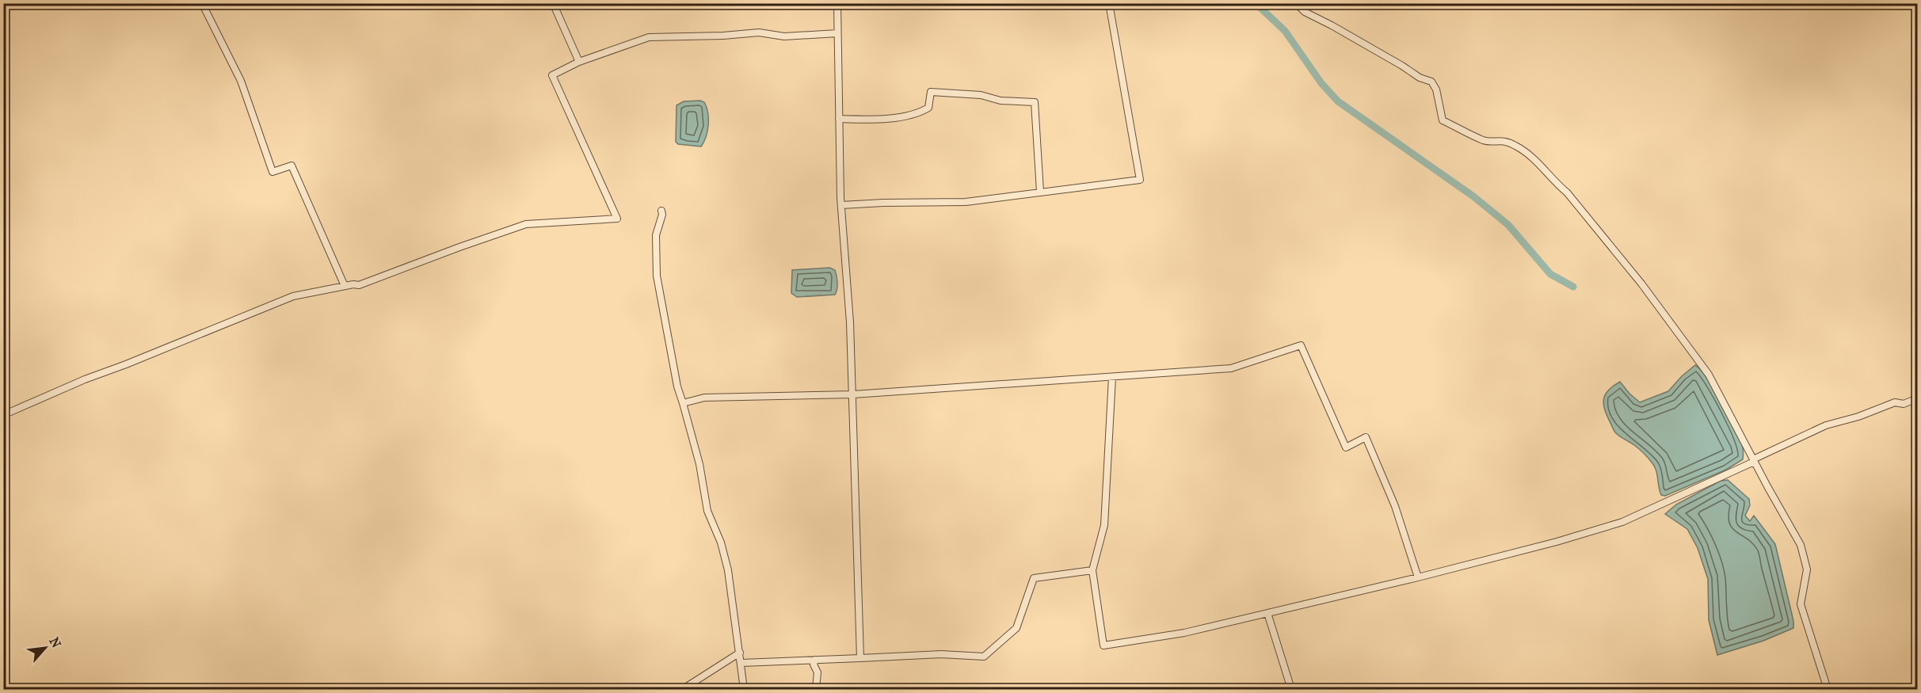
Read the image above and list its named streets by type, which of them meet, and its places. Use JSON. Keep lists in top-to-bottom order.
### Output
{
  "north": "top right"
}
